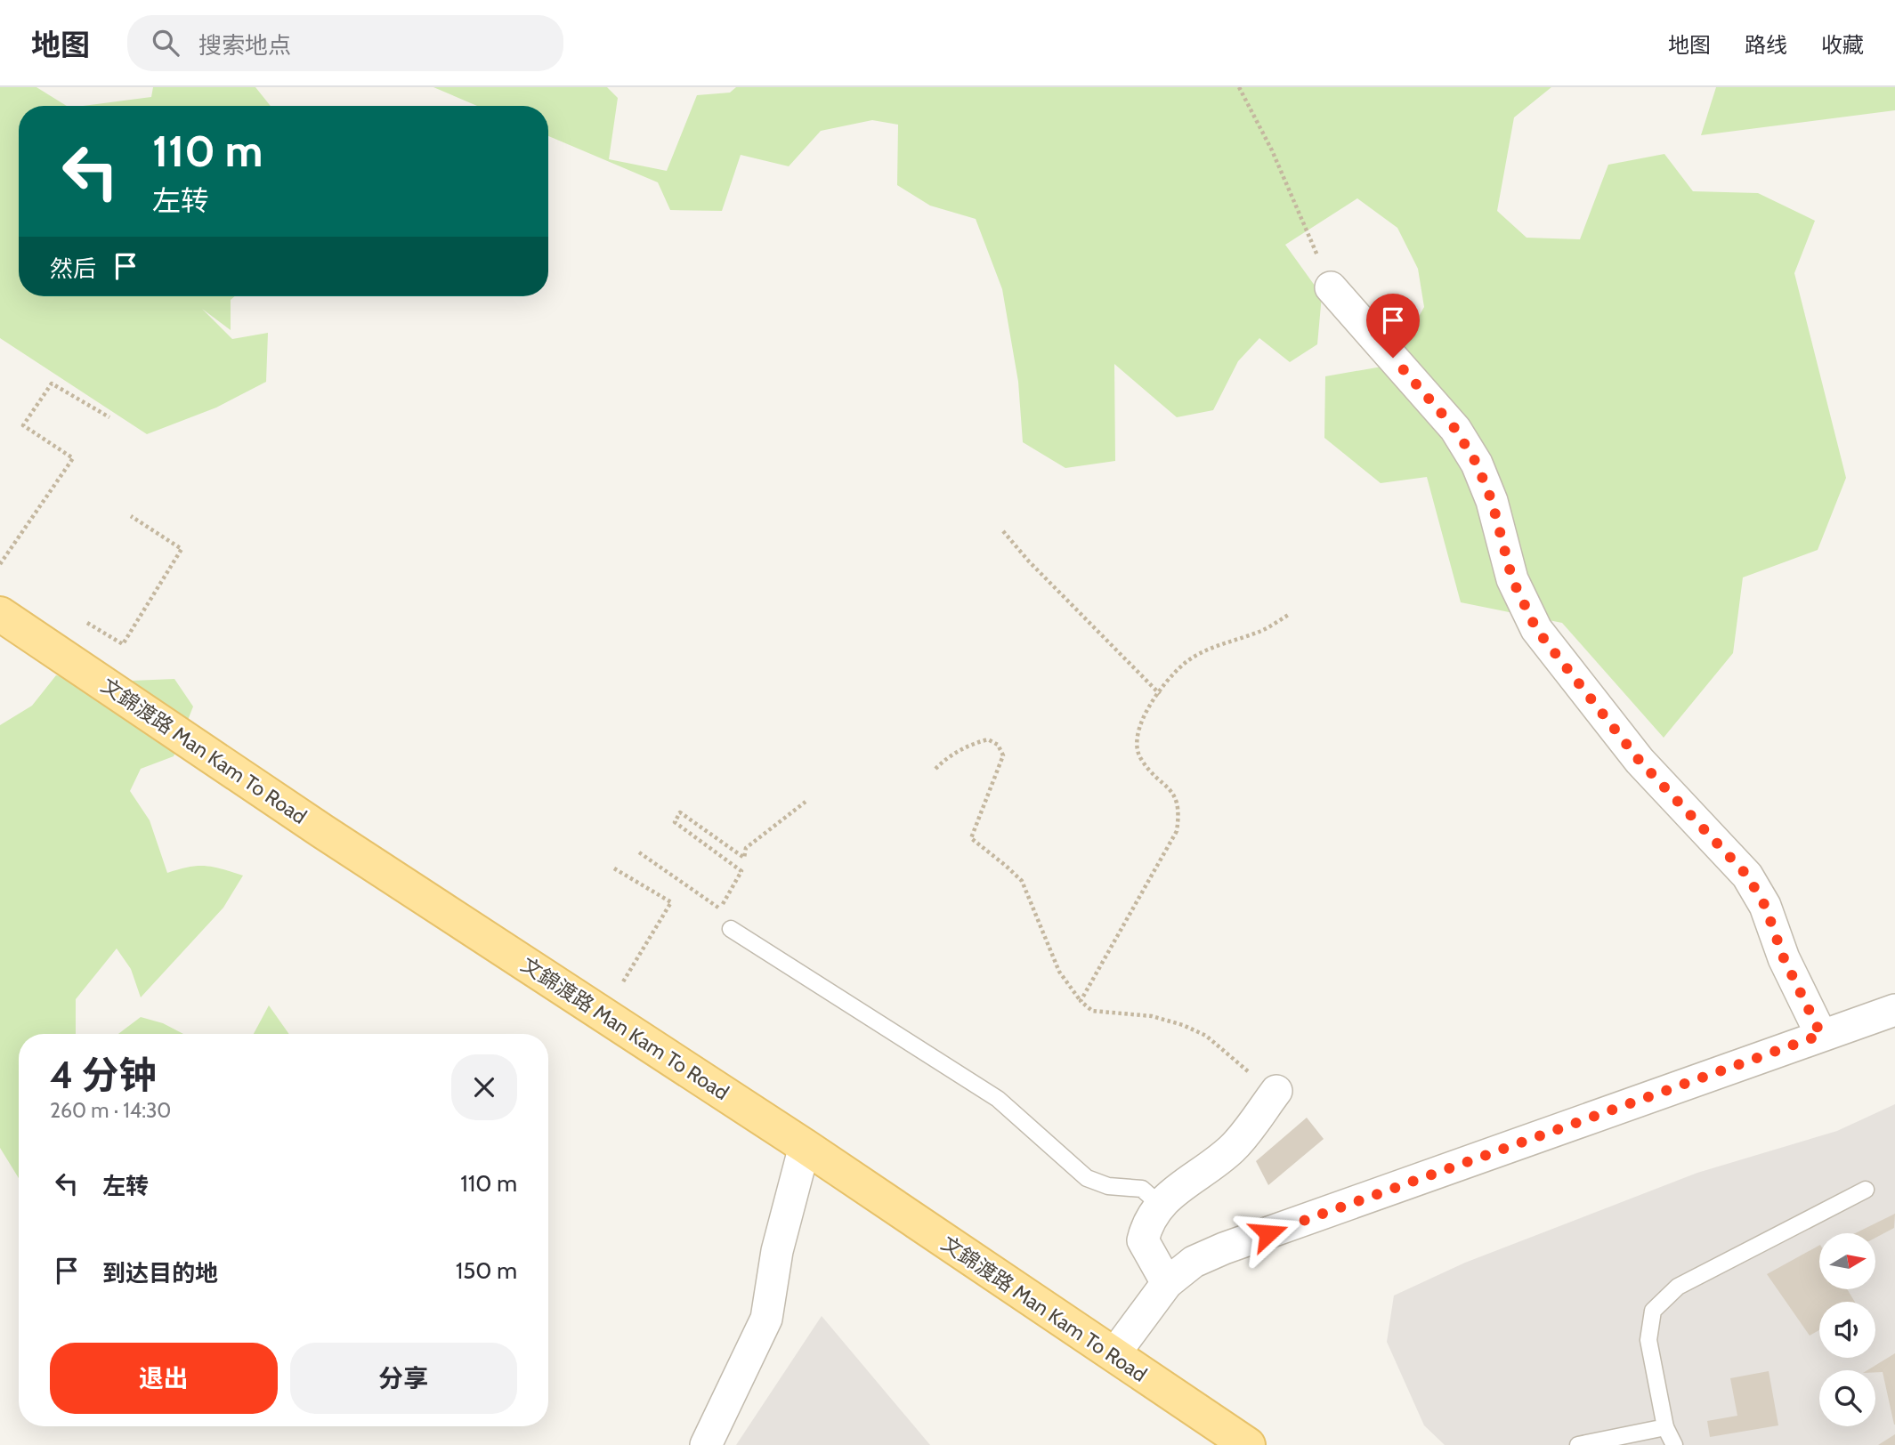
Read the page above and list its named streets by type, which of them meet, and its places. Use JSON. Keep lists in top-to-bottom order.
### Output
{
  "streets": {
    "main road": ["文錦渡路 Man Kam To Road"]
  },
  "north": "right",
  "page": {
    "header": "地图",
    "search": "搜索地点",
    "nav": ["地图", "路线", "收藏"],
    "turn": ["110 m", "左转"],
    "then": "然后",
    "heading": ["4 分钟", "260 m · 14:30"],
    "list": [
      {
        "name": "左转",
        "value": "110 m"
      },
      {
        "name": "到达目的地",
        "value": "150 m"
      }
    ],
    "buttons": ["退出", "分享"]
  }
}
